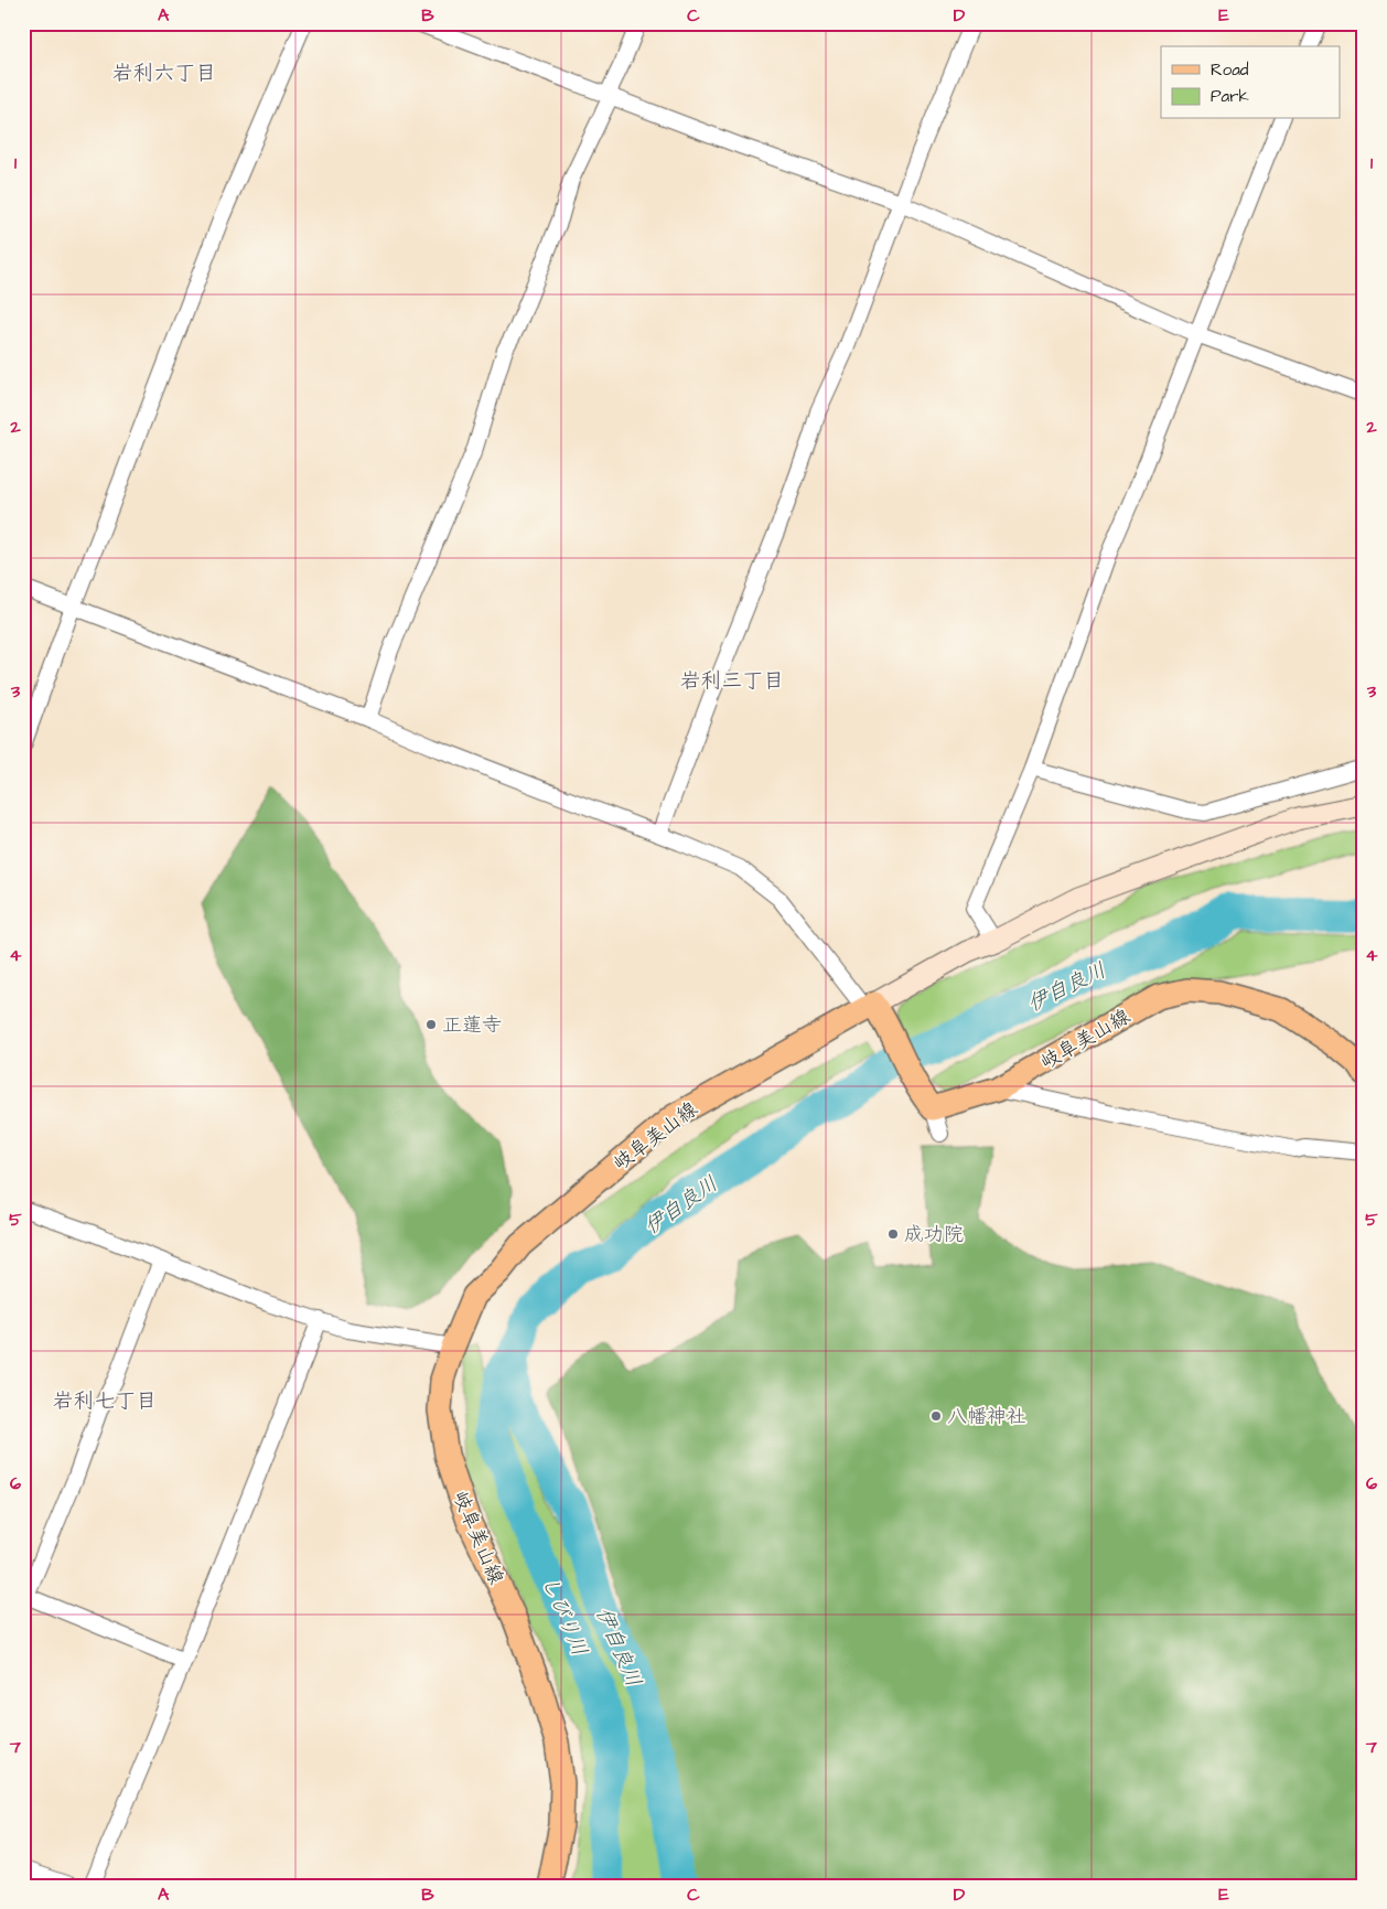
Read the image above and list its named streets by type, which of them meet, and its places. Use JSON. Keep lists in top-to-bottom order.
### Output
{
  "streets": {
    "main road": ["岐阜美山線"]
  },
  "districts": ["岩利六丁目", "岩利三丁目", "岩利七丁目"],
  "water": ["伊自良川", "しびり川"],
  "places": ["正蓮寺", "成功院", "八幡神社"],
  "legend": ["Road", "Park"],
  "grid": {
    "columns": [
      "A",
      "B",
      "C",
      "D",
      "E"
    ],
    "rows": [
      "1",
      "2",
      "3",
      "4",
      "5",
      "6",
      "7"
    ]
  }
}
